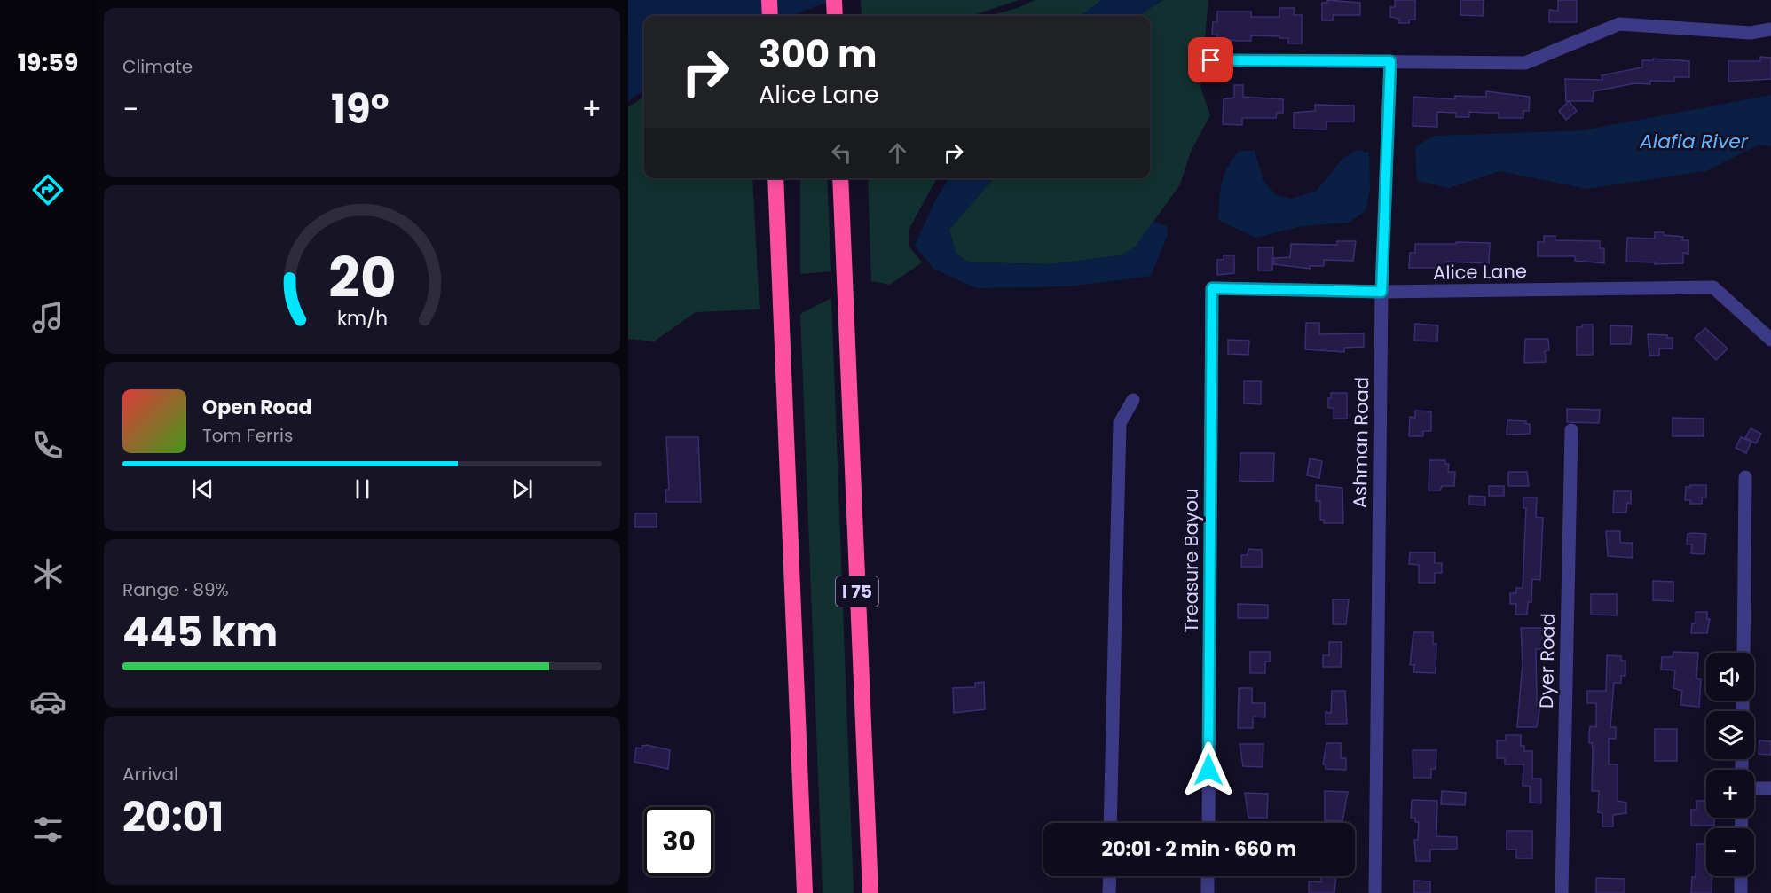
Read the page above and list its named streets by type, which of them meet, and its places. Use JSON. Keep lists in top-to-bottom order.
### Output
{
  "streets": {
    "highway": ["I 75"],
    "street": [
      "Alice Lane",
      "Ashman Road",
      "Treasure Bayou",
      "Dyer Road"
    ]
  },
  "crossings": [
    ["Alice Lane", "Ashman Road"],
    ["Alice Lane", "Treasure Bayou"]
  ],
  "water": ["Alafia River"],
  "page": {
    "tabs": "19:59",
    "tile": [
      "Climate",
      ["Range · 89%", "445 km"],
      ["Arrival", "20:01"]
    ],
    "turn": ["300 m", "Alice Lane"],
    "heat": ["−", "19°", "+"],
    "song": ["Open Road", "Tom Ferris"],
    "map_buttons": ["+", "−"],
    "limit": "30",
    "trip": "20:01 · 2 min · 660 m",
    "gauge": ["20", "km/h"]
  }
}
